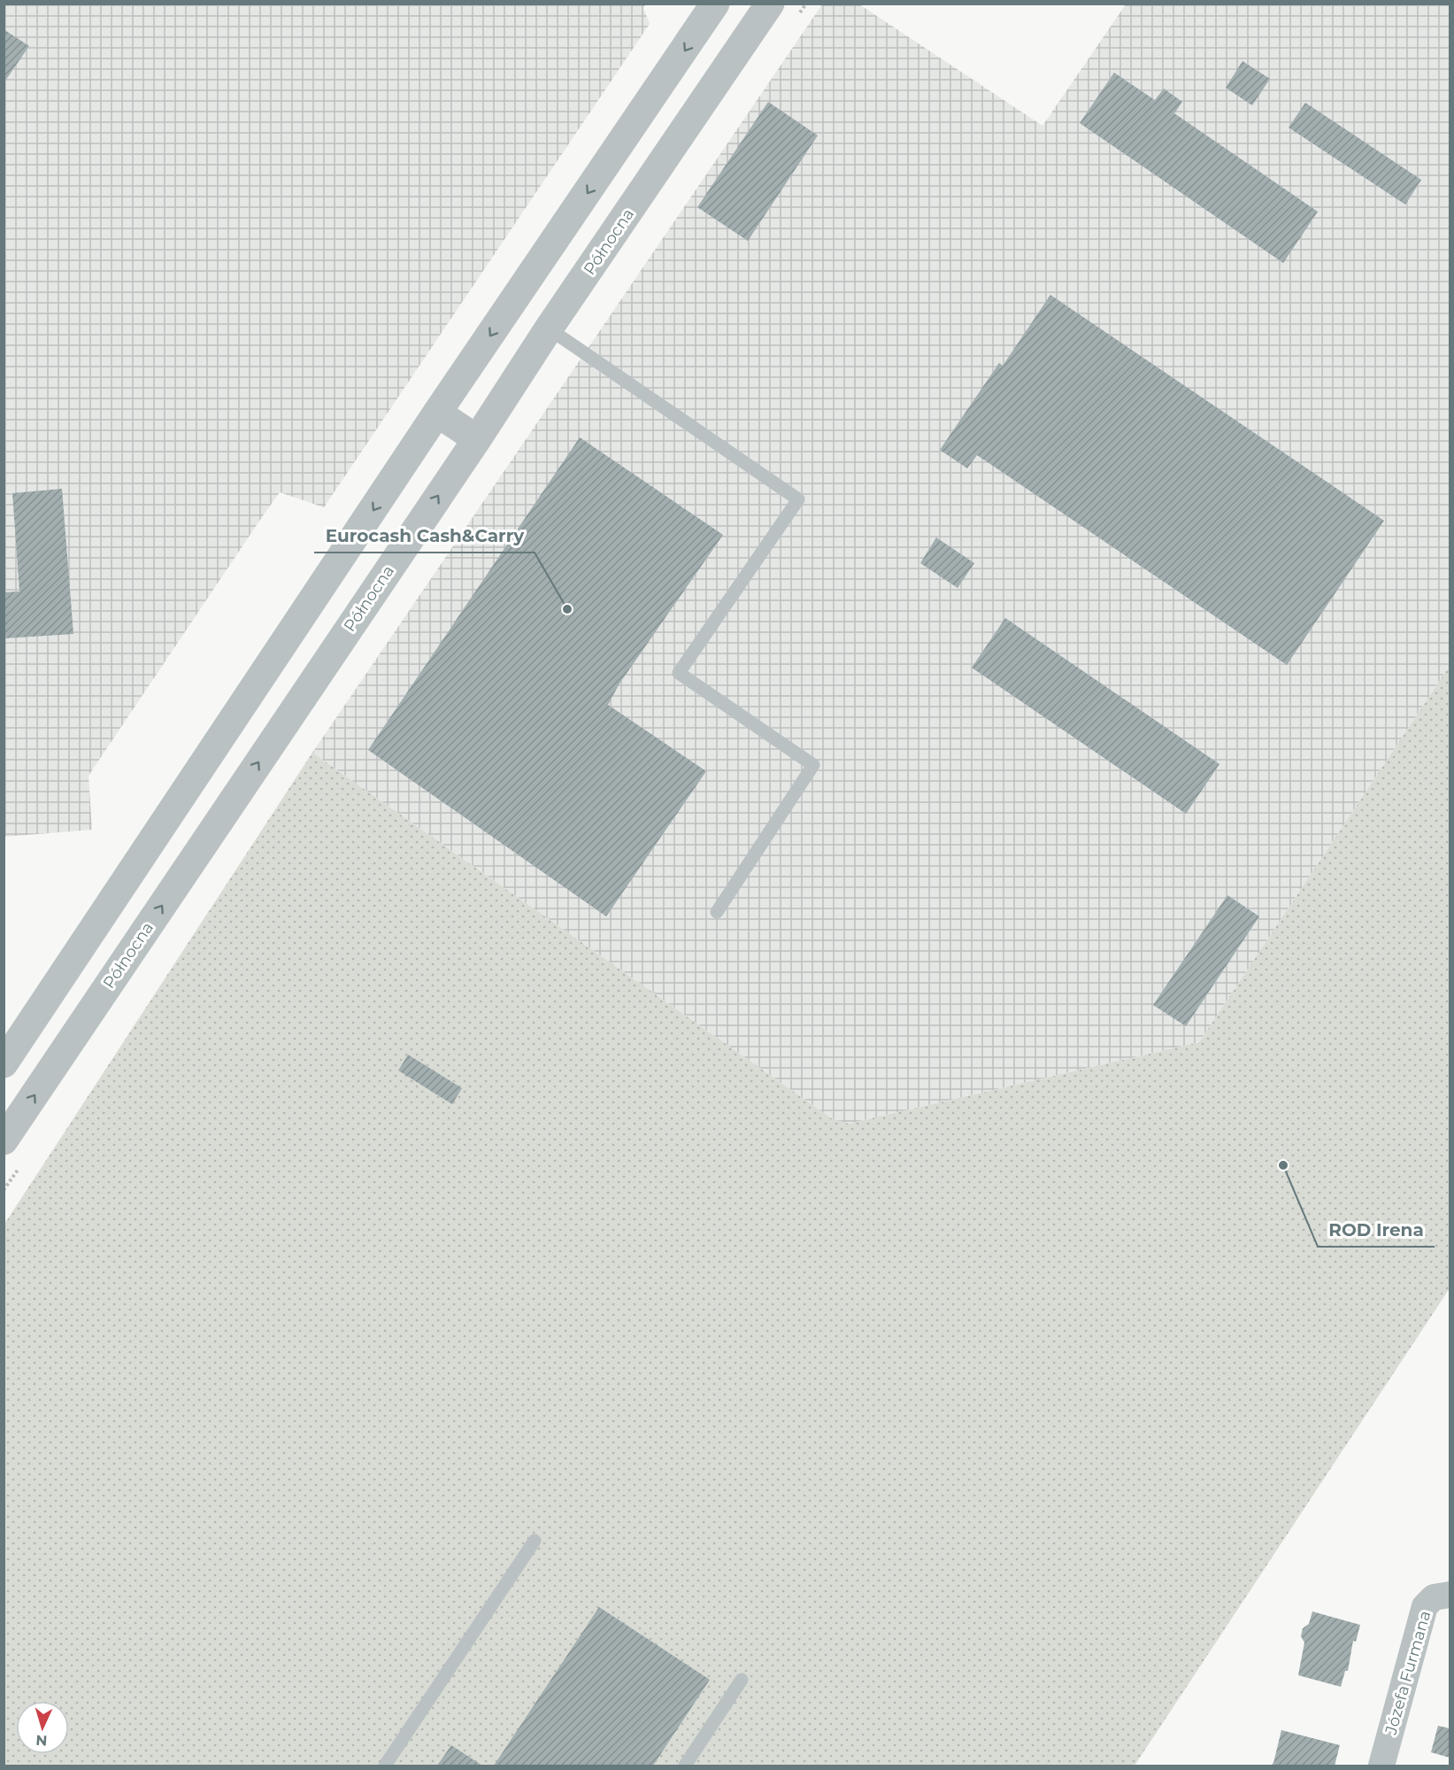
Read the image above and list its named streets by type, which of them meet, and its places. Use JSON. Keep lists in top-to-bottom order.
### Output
{
  "streets": {
    "street": ["Północna", "Józefa Furmana"]
  },
  "places": ["Eurocash Cash&Carry", "ROD Irena"],
  "north": "bottom"
}
